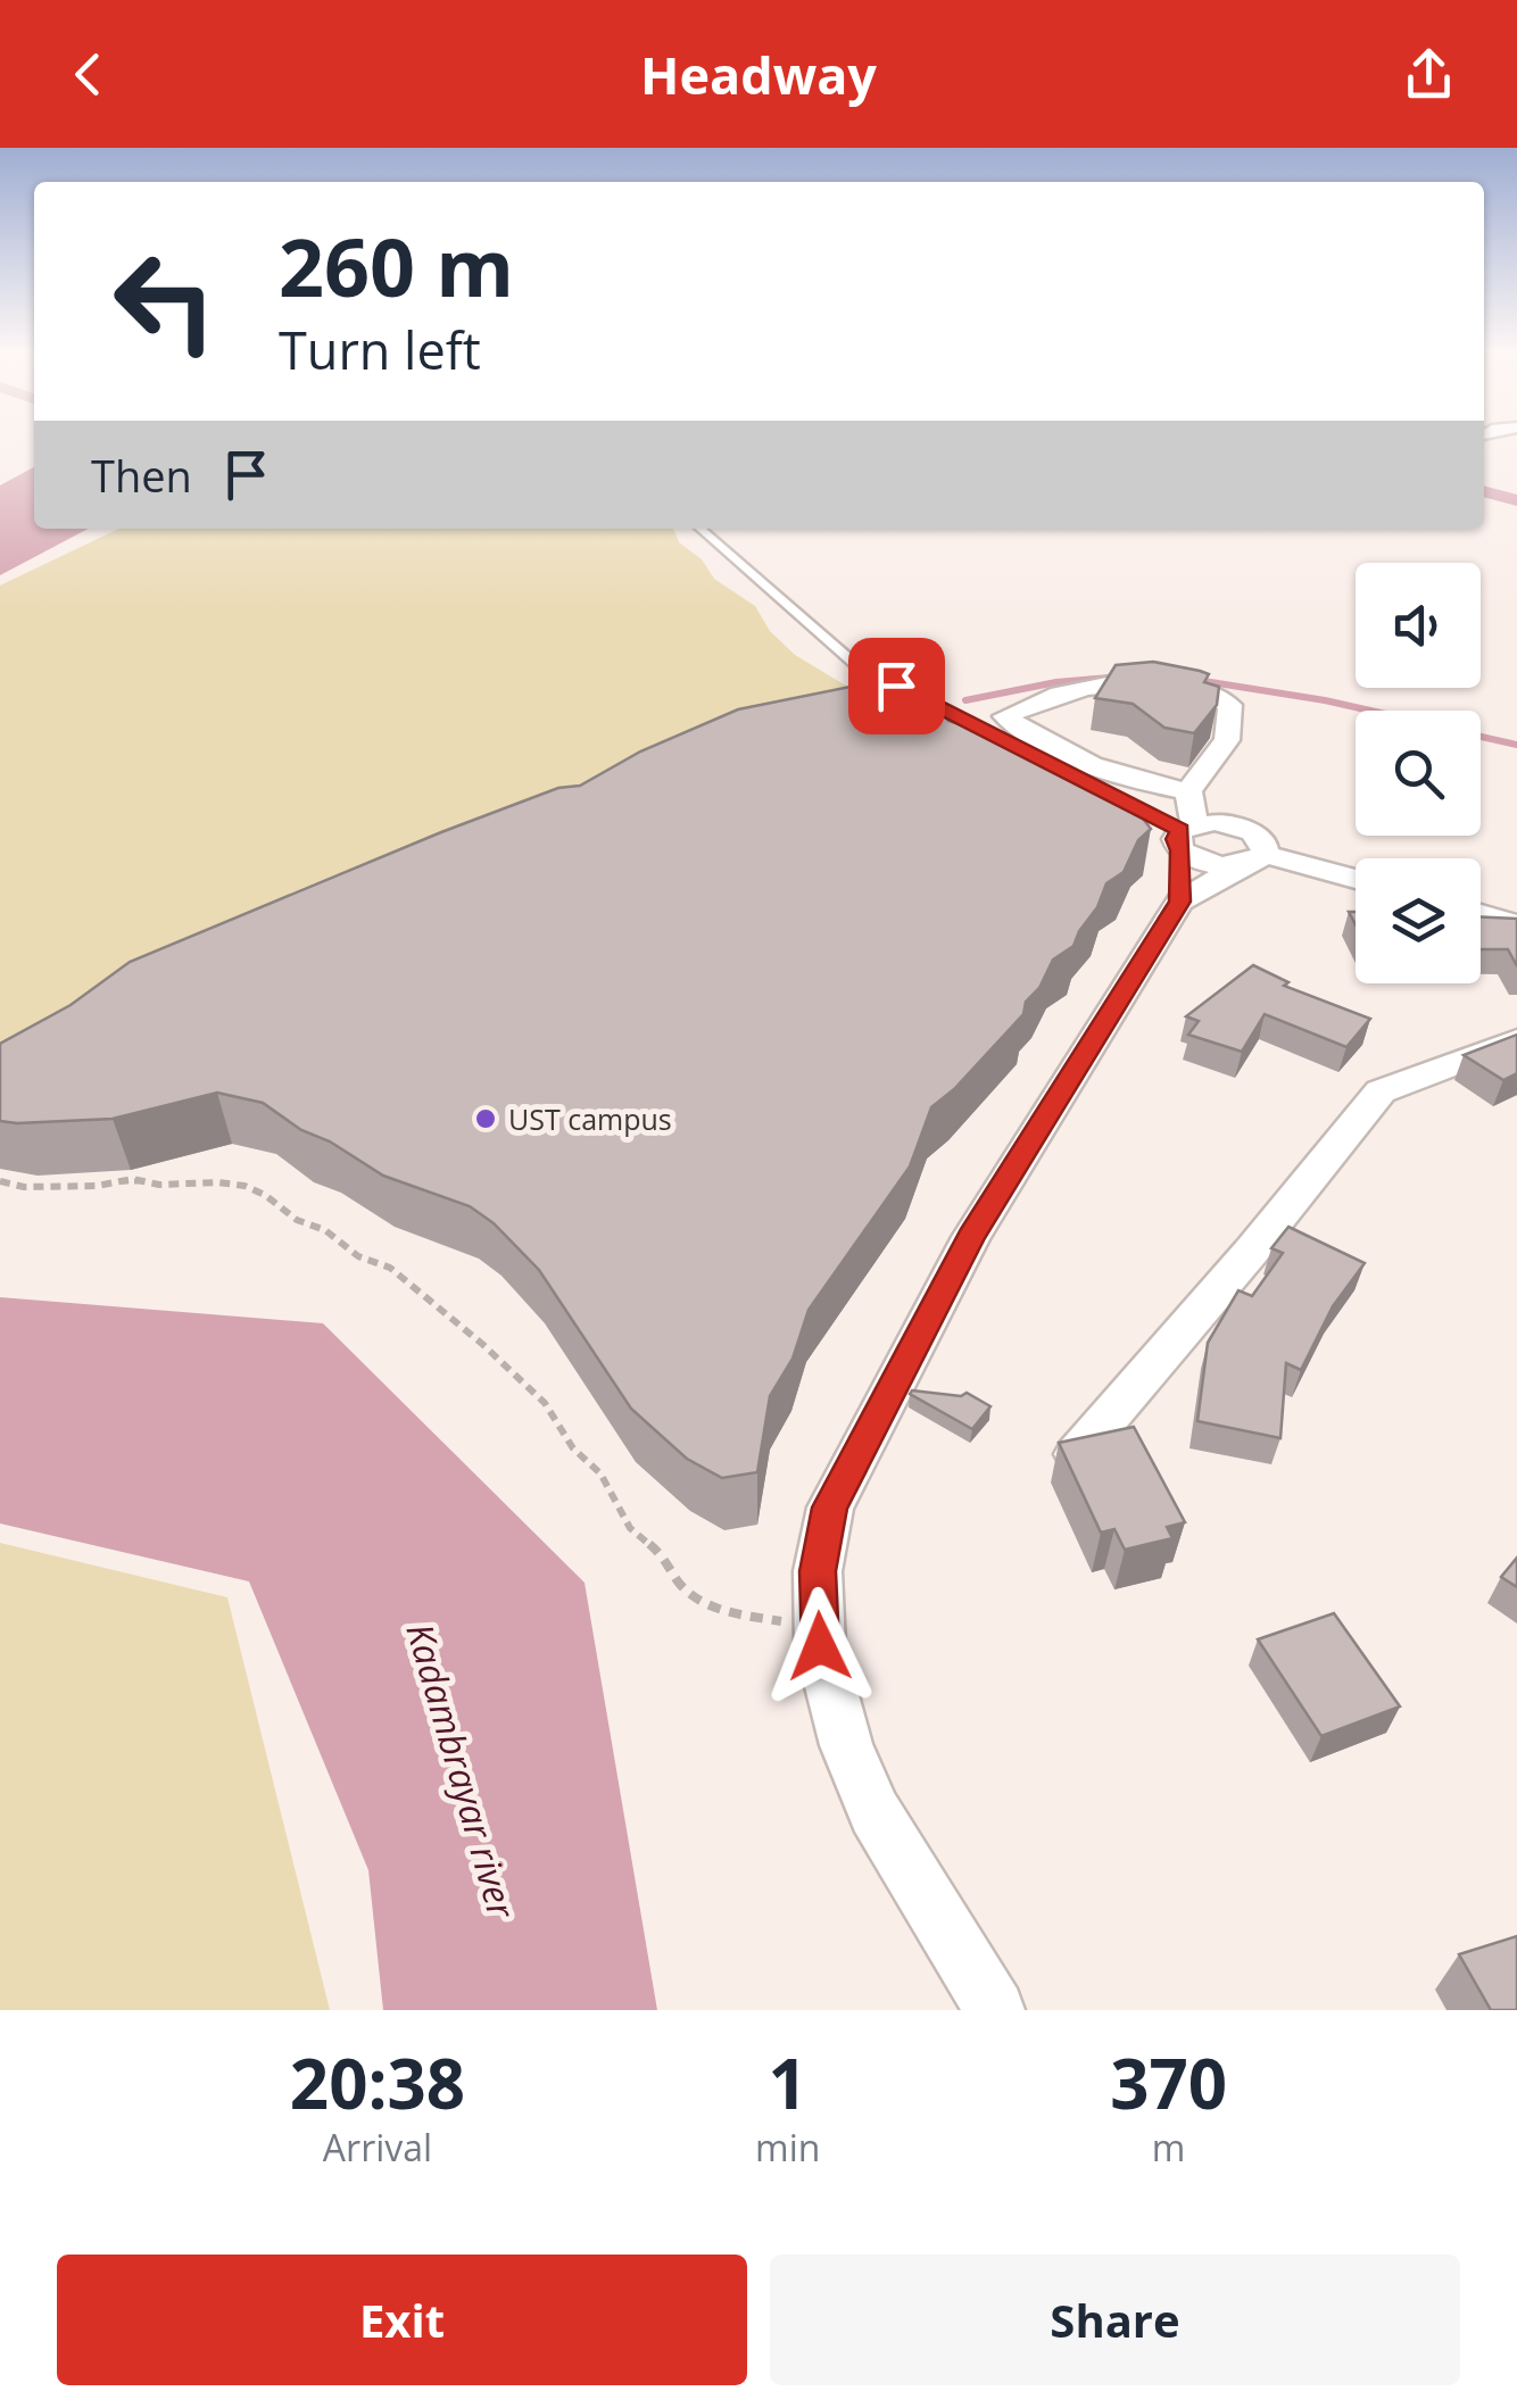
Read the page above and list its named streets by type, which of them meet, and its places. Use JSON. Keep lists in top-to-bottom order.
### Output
{
  "water": ["Kadambrayar river"],
  "places": ["UST campus"],
  "page": {
    "header": "Headway",
    "turn": ["260 m", "Turn left"],
    "then": "Then",
    "eta": [
      "20:38",
      "Arrival",
      "1",
      "min",
      "370",
      "m"
    ],
    "buttons": ["Exit", "Share"]
  }
}
